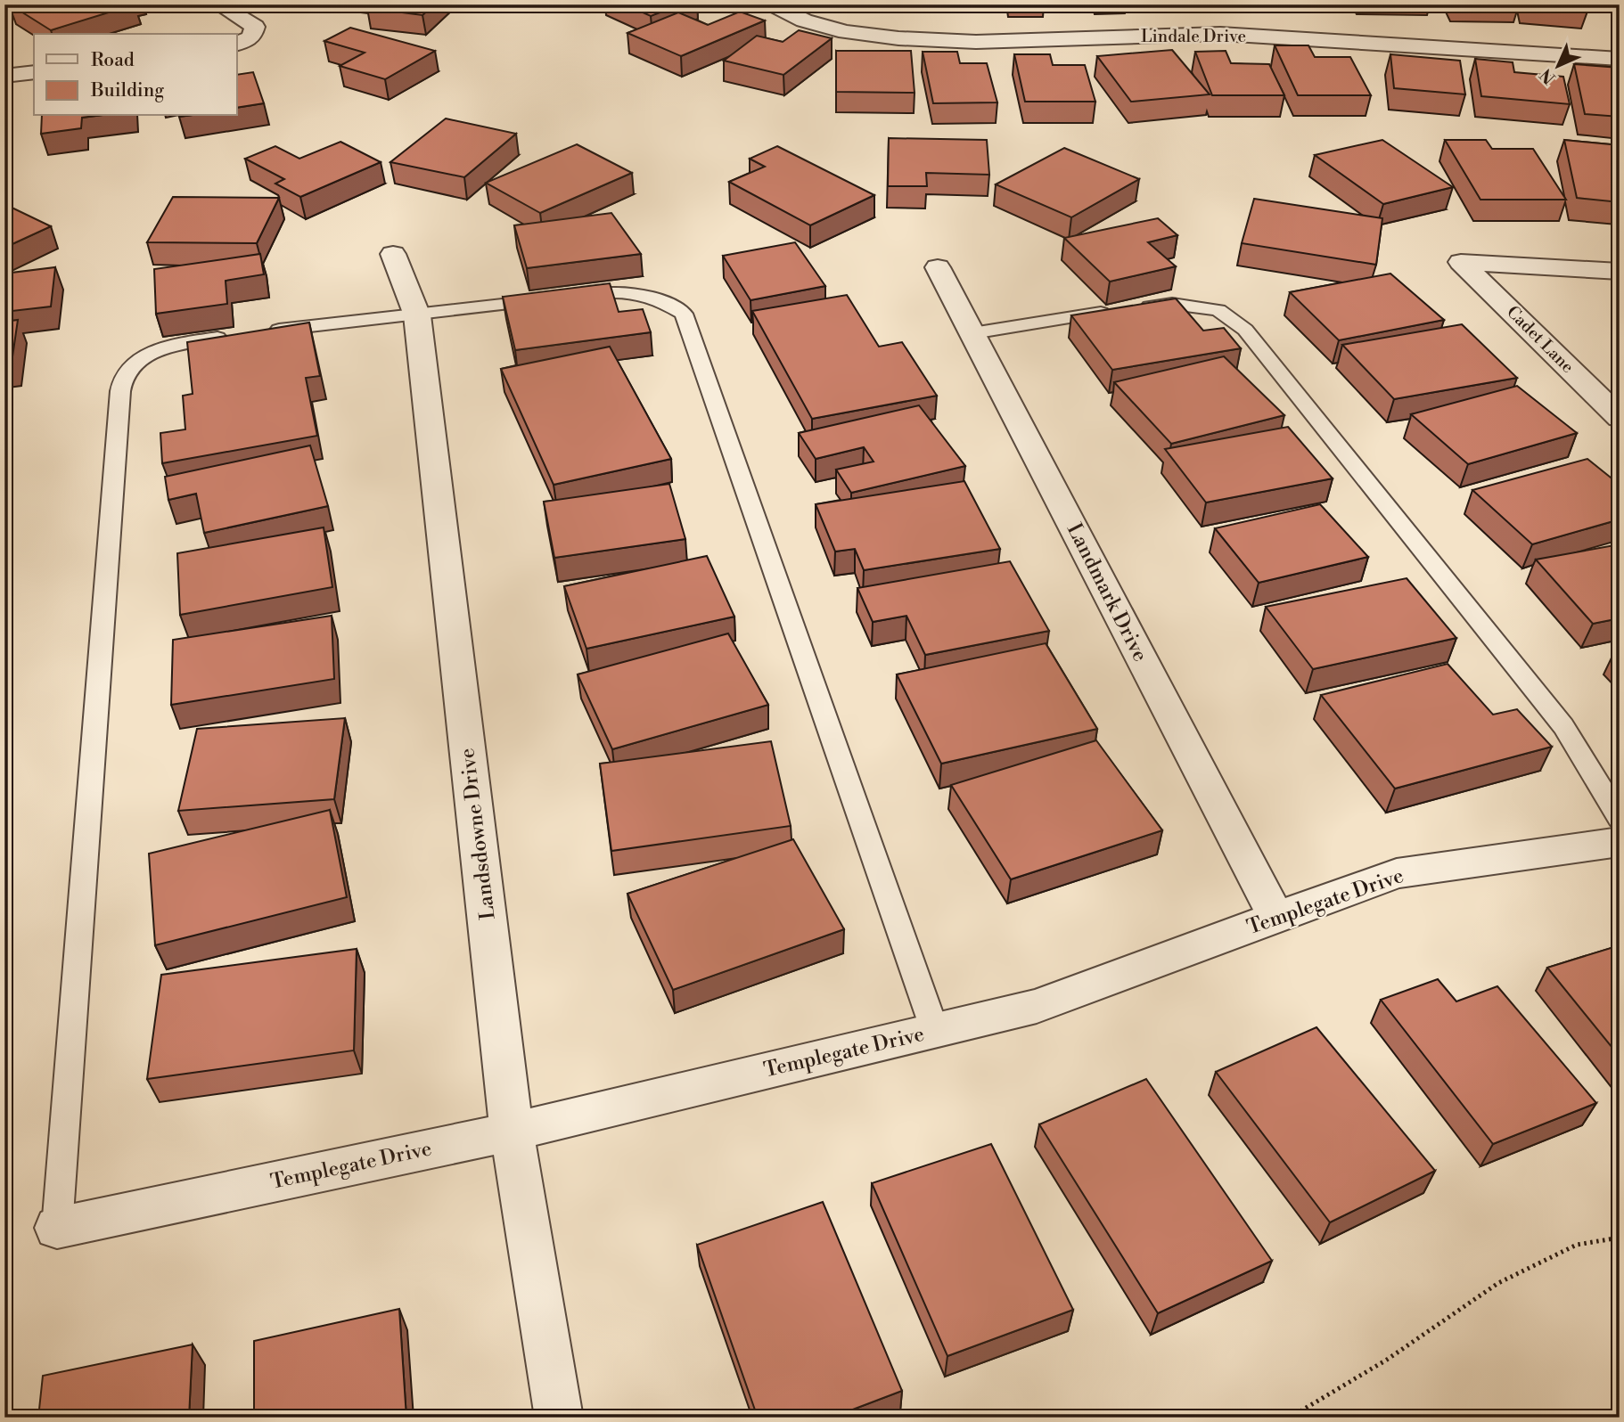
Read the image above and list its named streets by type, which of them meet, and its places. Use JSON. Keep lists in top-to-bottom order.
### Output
{
  "streets": {
    "street": [
      "Lindale Drive",
      "Cadet Lane",
      "Landmark Drive",
      "Landsdowne Drive",
      "Templegate Drive"
    ]
  },
  "crossings": [
    ["Landmark Drive", "Templegate Drive"],
    ["Landsdowne Drive", "Templegate Drive"]
  ],
  "legend": ["Road", "Building"],
  "north": "bottom left"
}
